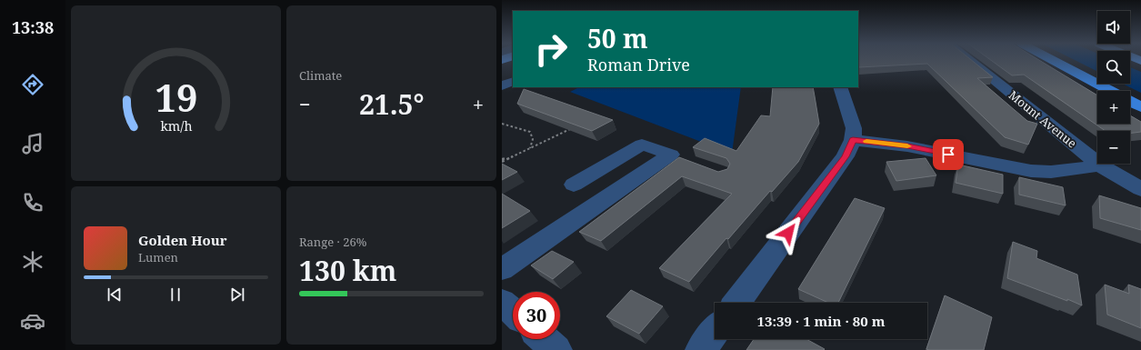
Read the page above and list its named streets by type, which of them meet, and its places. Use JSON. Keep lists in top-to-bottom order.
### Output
{
  "streets": {
    "street": ["Mount Avenue"]
  },
  "page": {
    "tabs": "13:38",
    "tile": [
      "Climate",
      ["Range · 26%", "130 km"]
    ],
    "map_buttons": ["+", "−"],
    "turn": ["50 m", "Roman Drive"],
    "heat": ["−", "21.5°", "+"],
    "song": ["Golden Hour", "Lumen"],
    "limit": "30",
    "trip": "13:39 · 1 min · 80 m",
    "gauge": ["19", "km/h"]
  }
}
